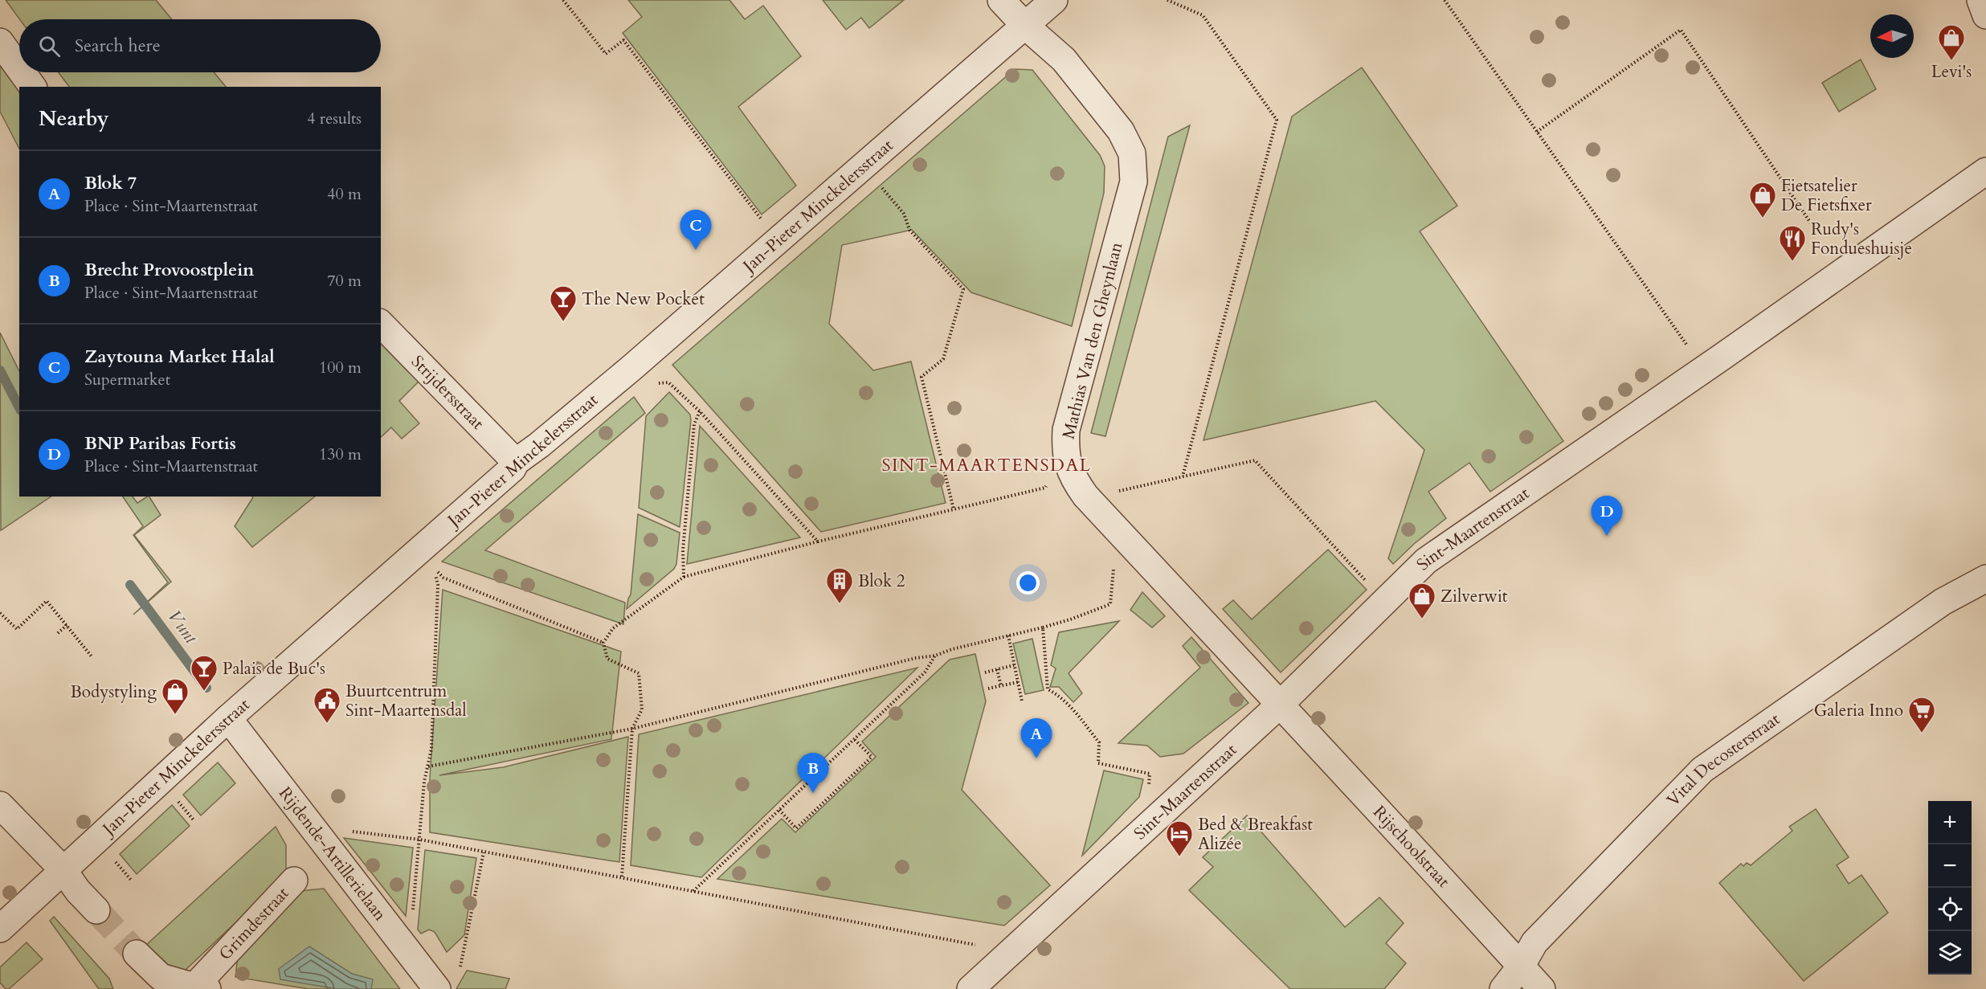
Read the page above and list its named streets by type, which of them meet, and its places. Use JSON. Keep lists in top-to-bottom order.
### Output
{
  "streets": {
    "street": [
      "Jan-Pieter Minckelersstraat",
      "Mathias Van den Gheynlaan",
      "Strijdersstraat",
      "Sint-Maartenstraat",
      "Vital Decosterstraat",
      "Rijschoolstraat",
      "Rijdende-Artillerielaan",
      "Grimdestraat"
    ]
  },
  "crossings": [
    ["Jan-Pieter Minckelersstraat", "Mathias Van den Gheynlaan"],
    ["Jan-Pieter Minckelersstraat", "Strijdersstraat"],
    ["Jan-Pieter Minckelersstraat", "Rijdende-Artillerielaan"],
    ["Mathias Van den Gheynlaan", "Sint-Maartenstraat"],
    ["Mathias Van den Gheynlaan", "Rijschoolstraat"],
    ["Sint-Maartenstraat", "Rijschoolstraat"],
    ["Vital Decosterstraat", "Rijschoolstraat"]
  ],
  "districts": ["SINT-MAARTENSDAL"],
  "water": ["Vunt"],
  "places": {
    "shop": [
      "Levi's",
      "Fietsatelier De Fietsfixer",
      "Zilverwit",
      "Bodystyling"
    ],
    "restaurant": ["Rudy's Fondueshuisje"],
    "bar": ["The New Pocket", "Palais de Buc's"],
    "building": ["Blok 2"],
    "public building": ["Buurtcentrum Sint-Maartensdal"],
    "supermarket": ["Galeria Inno"],
    "hotel": ["Bed & Breakfast Alizée"]
  },
  "north": "left",
  "page": {
    "search": "Search here",
    "heading": ["Nearby", "4 results"],
    "list": [
      {
        "mark": "A",
        "name": "Blok 7",
        "note": "Place · Sint-Maartenstraat",
        "value": "40 m"
      },
      {
        "mark": "B",
        "name": "Brecht Provoostplein",
        "note": "Place · Sint-Maartenstraat",
        "value": "70 m"
      },
      {
        "mark": "C",
        "name": "Zaytouna Market Halal",
        "note": "Supermarket",
        "value": "100 m"
      },
      {
        "mark": "D",
        "name": "BNP Paribas Fortis",
        "note": "Place · Sint-Maartenstraat",
        "value": "130 m"
      }
    ],
    "pins": [
      "C",
      "D",
      "A",
      "B"
    ],
    "map_buttons": ["+", "−"]
  }
}
